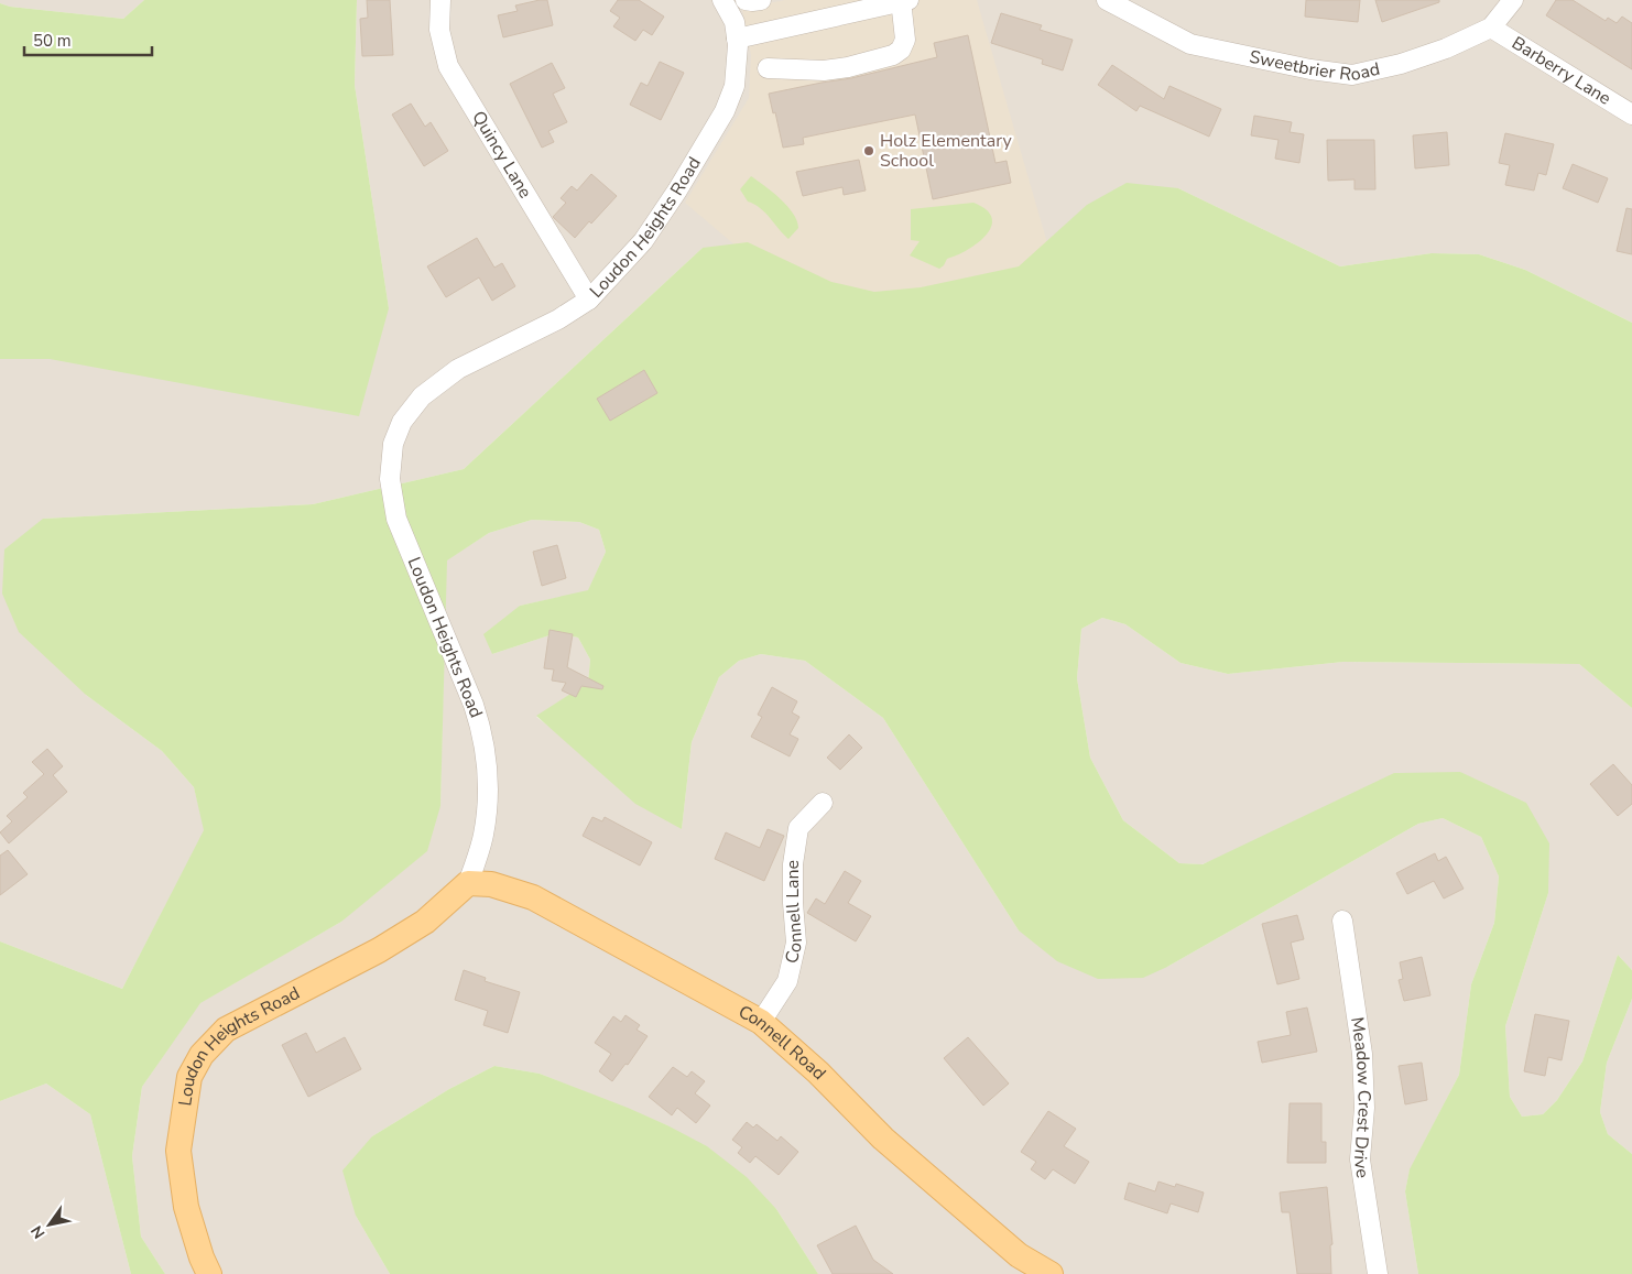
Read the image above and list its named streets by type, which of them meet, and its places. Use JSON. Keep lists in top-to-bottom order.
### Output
{
  "streets": {
    "main road": ["Loudon Heights Road", "Connell Road"],
    "street": [
      "Sweetbrier Road",
      "Barberry Lane",
      "Quincy Lane",
      "Connell Lane",
      "Meadow Crest Drive"
    ]
  },
  "crossings": [
    ["Sweetbrier Road", "Barberry Lane"],
    ["Quincy Lane", "Loudon Heights Road"],
    ["Loudon Heights Road", "Connell Road"],
    ["Connell Lane", "Connell Road"]
  ],
  "places": ["Holz Elementary School"],
  "scale_bar": "50 m",
  "north": "bottom left"
}
